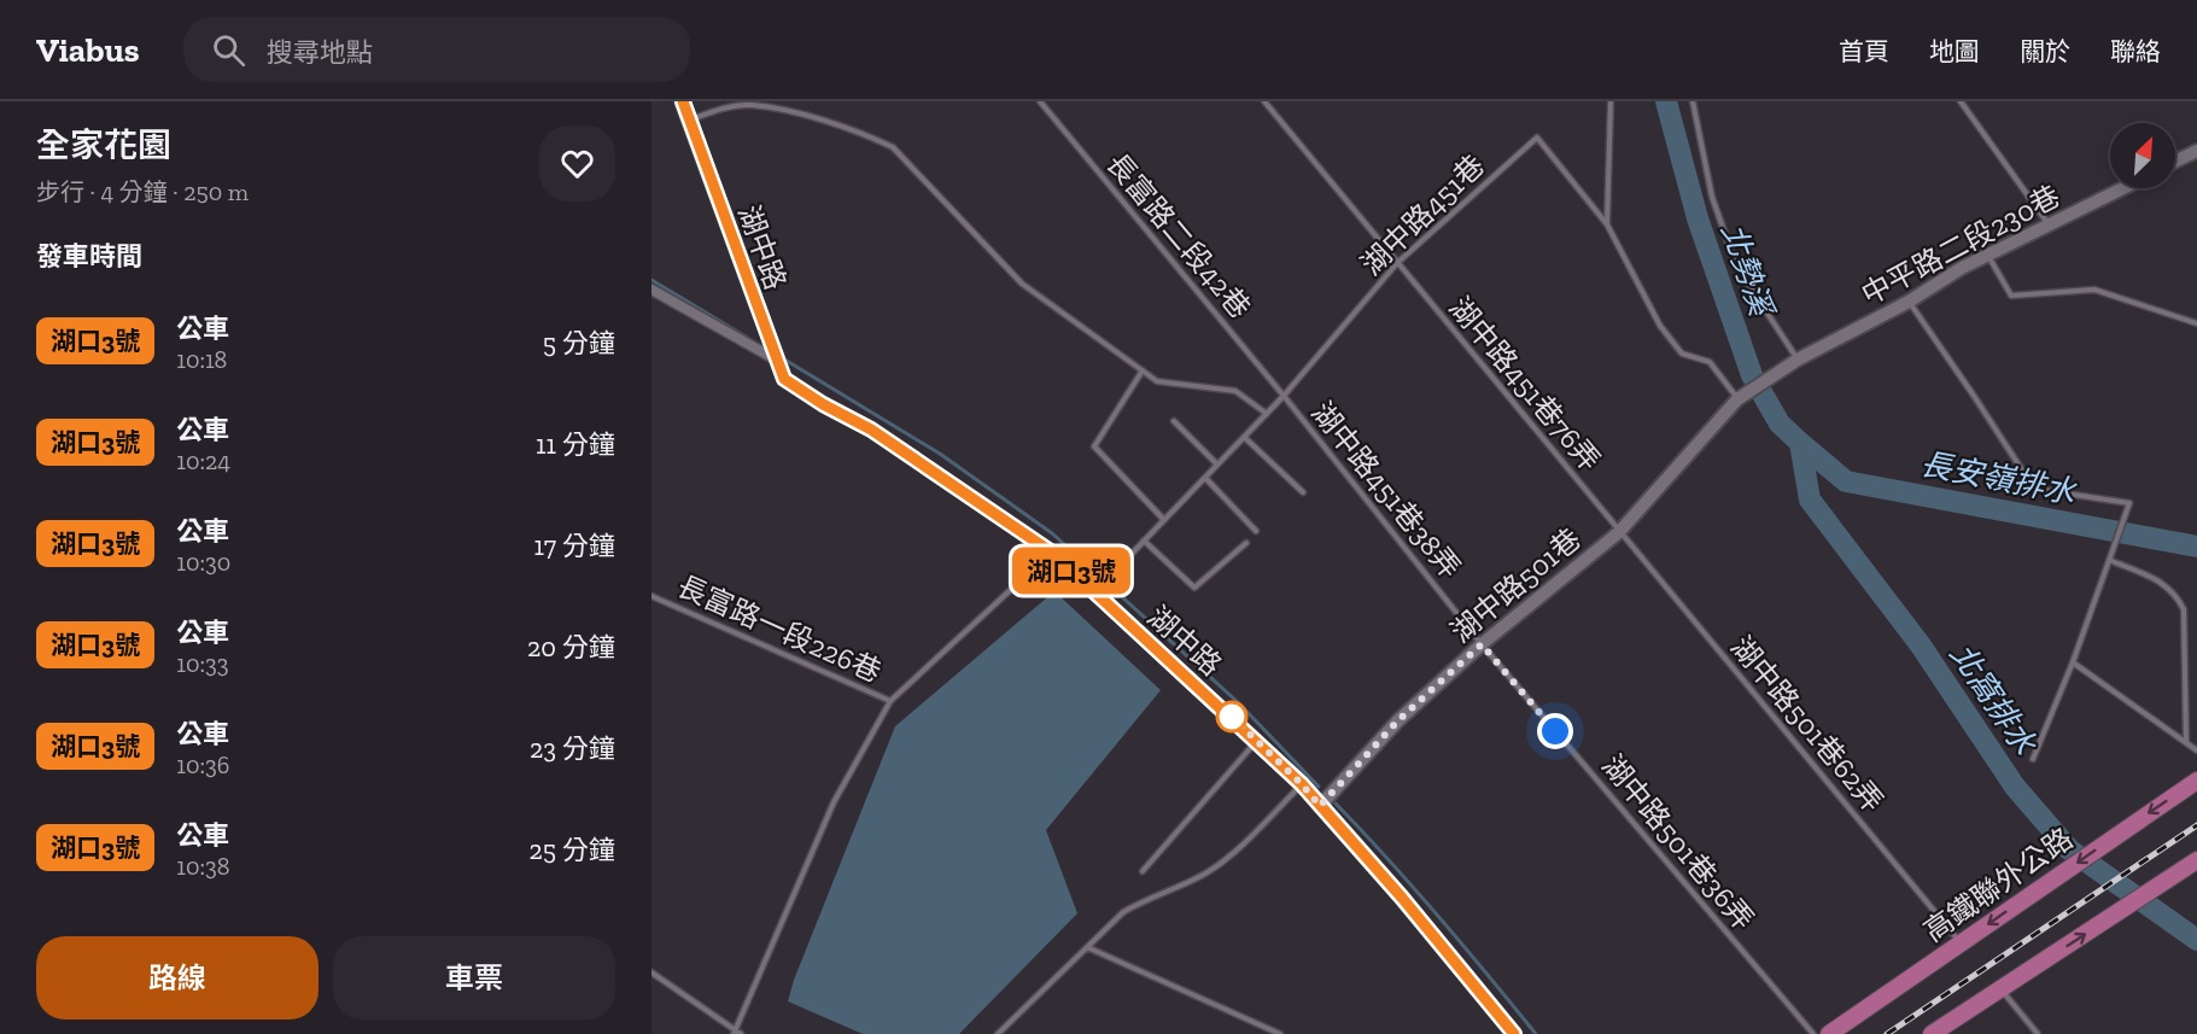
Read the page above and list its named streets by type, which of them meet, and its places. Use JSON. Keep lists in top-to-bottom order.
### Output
{
  "streets": {
    "main road": ["高鐵聯外公路"],
    "street": ["中平路二段230巷", "湖中路", "湖中路501巷"],
    "lane": [
      "湖中路451巷",
      "長富路二段42巷",
      "湖中路451巷76弄",
      "湖中路451巷38弄",
      "長富路一段226巷",
      "湖中路501巷62弄",
      "湖中路501巷36弄"
    ]
  },
  "crossings": [
    ["湖中路451巷", "長富路二段42巷"],
    ["湖中路451巷", "中平路二段230巷"],
    ["湖中路451巷", "湖中路"],
    ["湖中路451巷", "湖中路451巷76弄"],
    ["湖中路451巷", "湖中路451巷38弄"],
    ["湖中路451巷", "湖中路501巷"],
    ["長富路二段42巷", "湖中路451巷38弄"],
    ["中平路二段230巷", "湖中路501巷"],
    ["湖中路", "湖中路501巷"],
    ["湖中路451巷76弄", "湖中路501巷"],
    ["湖中路451巷76弄", "湖中路501巷62弄"],
    ["湖中路451巷38弄", "湖中路501巷"],
    ["湖中路451巷38弄", "湖中路501巷36弄"],
    ["湖中路501巷", "湖中路501巷62弄"],
    ["湖中路501巷", "湖中路501巷36弄"],
    ["湖中路501巷62弄", "高鐵聯外公路"]
  ],
  "water": ["北勢溪", "長安嶺排水", "北窩排水"],
  "lines": ["bus line 湖口3號"],
  "north": "top right",
  "page": {
    "header": "Viabus",
    "search": "搜尋地點",
    "nav": [
      "首頁",
      "地圖",
      "關於",
      "聯絡"
    ],
    "heading": [
      ["全家花園", "步行 · 4 分鐘 · 250 m"],
      "發車時間"
    ],
    "on_map": "湖口3號",
    "list": [
      {
        "mark": "湖口3號",
        "name": "公車",
        "note": "10:18",
        "value": "5 分鐘"
      },
      {
        "mark": "湖口3號",
        "name": "公車",
        "note": "10:24",
        "value": "11 分鐘"
      },
      {
        "mark": "湖口3號",
        "name": "公車",
        "note": "10:30",
        "value": "17 分鐘"
      },
      {
        "mark": "湖口3號",
        "name": "公車",
        "note": "10:33",
        "value": "20 分鐘"
      },
      {
        "mark": "湖口3號",
        "name": "公車",
        "note": "10:36",
        "value": "23 分鐘"
      },
      {
        "mark": "湖口3號",
        "name": "公車",
        "note": "10:38",
        "value": "25 分鐘"
      }
    ],
    "buttons": ["路線", "車票"]
  }
}
